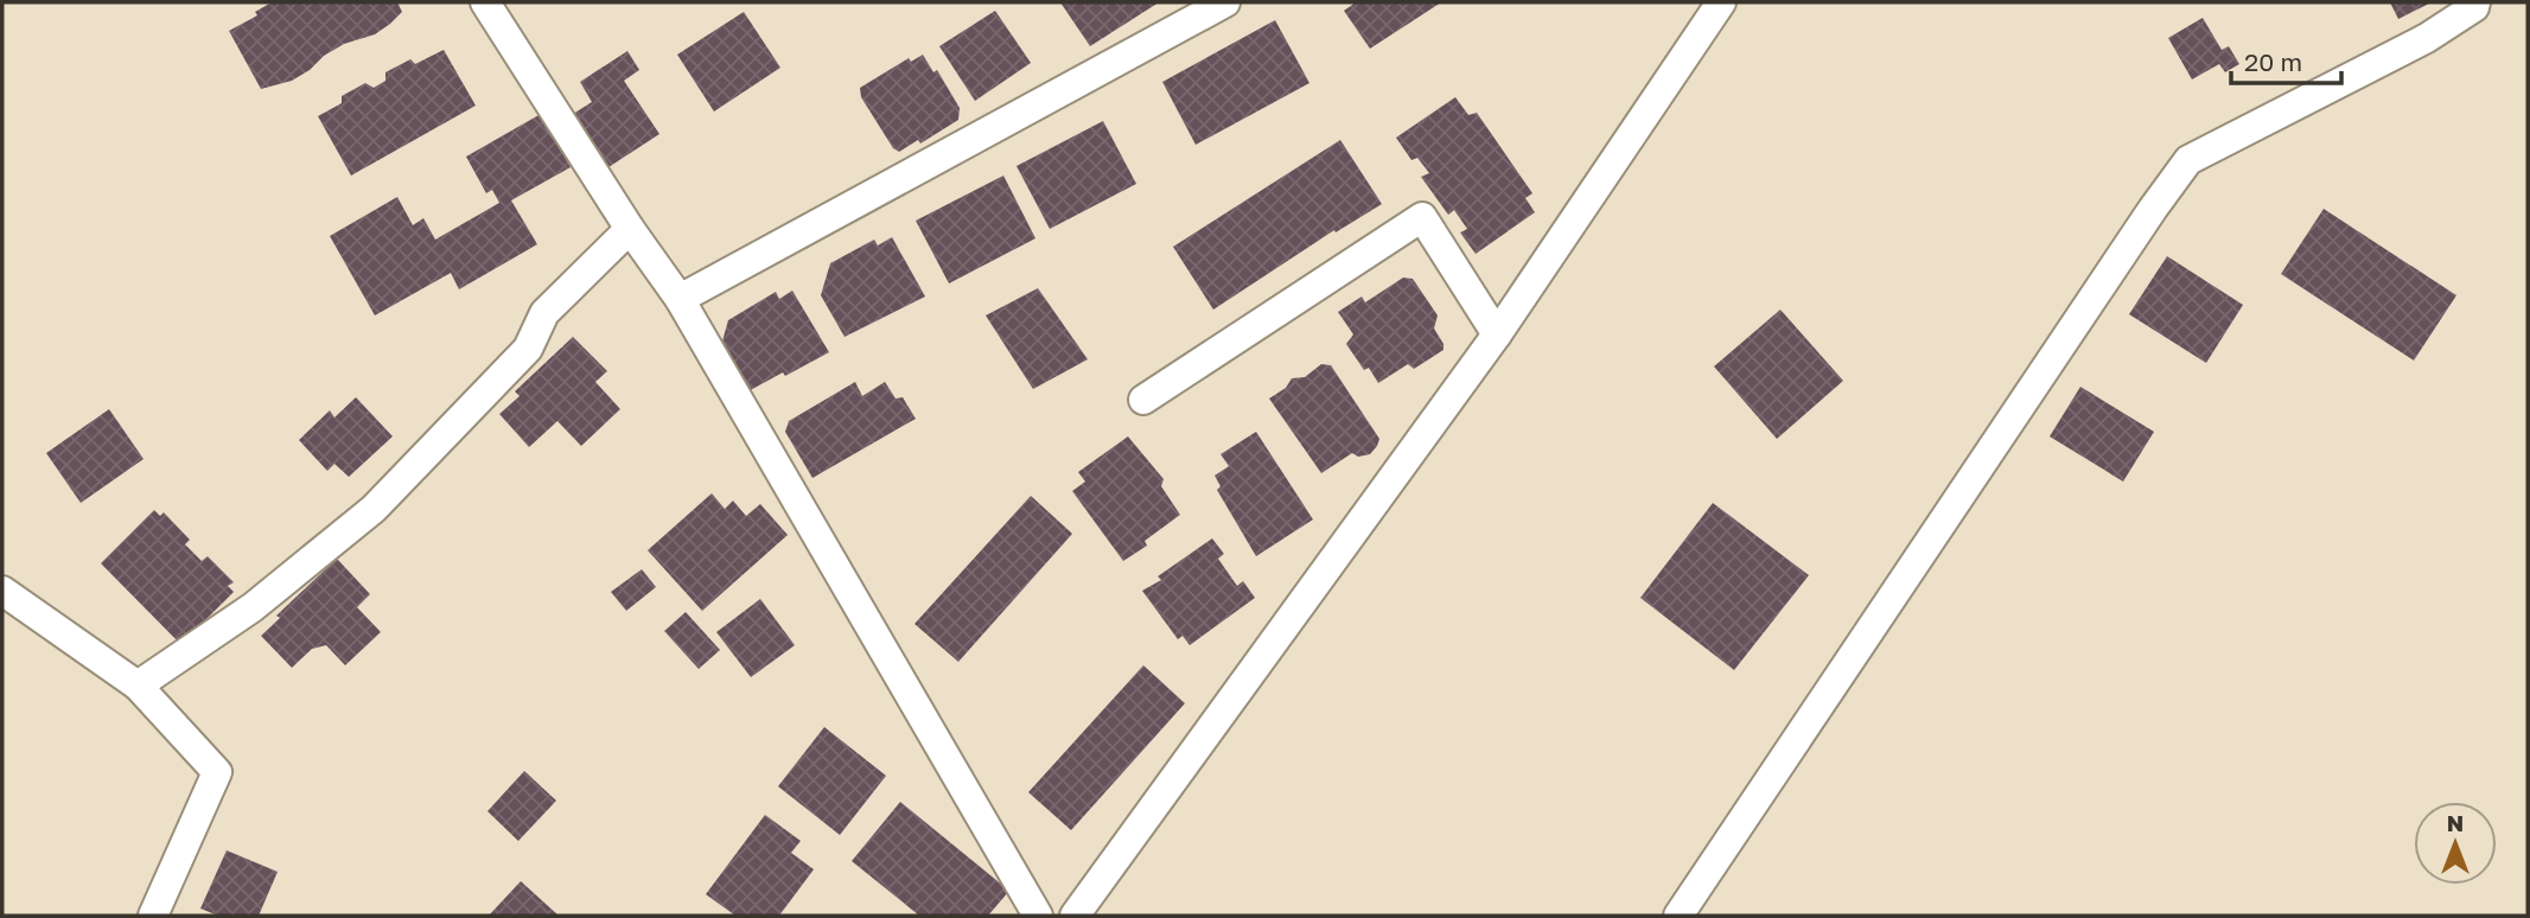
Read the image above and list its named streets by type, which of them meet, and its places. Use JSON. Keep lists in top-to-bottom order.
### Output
{
  "scale_bar": "20 m",
  "north": "top"
}
